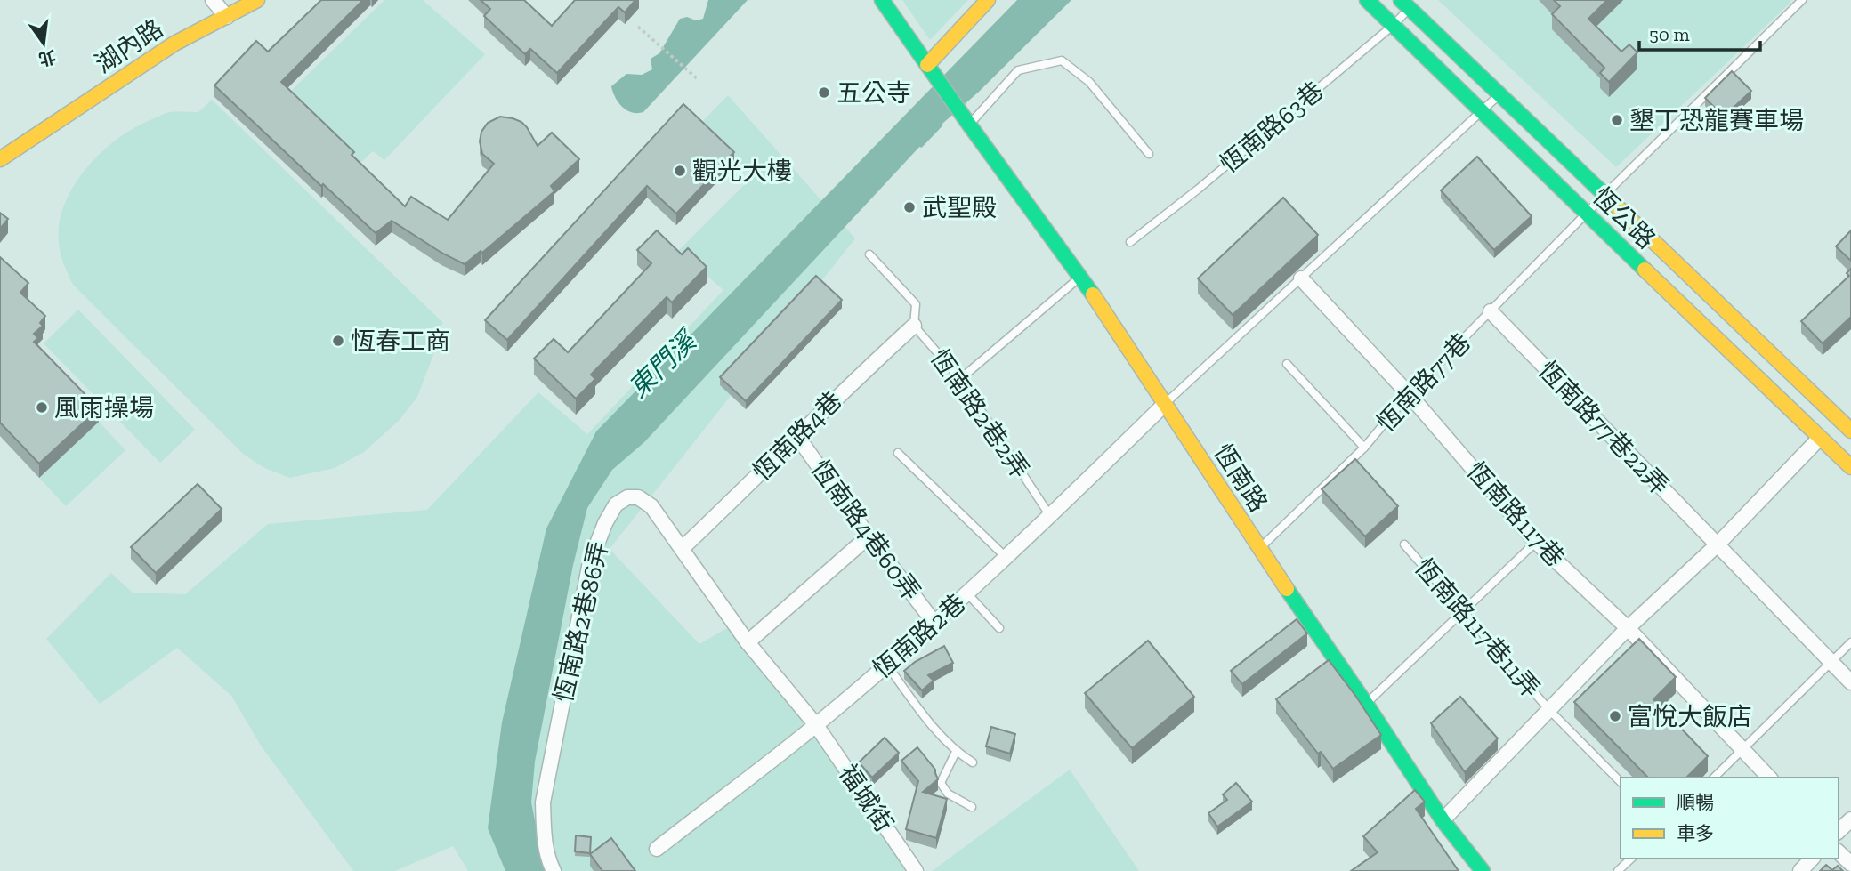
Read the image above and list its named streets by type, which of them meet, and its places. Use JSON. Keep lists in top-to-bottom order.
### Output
{
  "streets": {
    "street": [
      "湖內路",
      "恆公路",
      "恆南路77巷22弄",
      "恆南路4巷",
      "恆南路",
      "恆南路117巷",
      "恆南路4巷60弄",
      "恆南路2巷86弄",
      "恆南路2巷",
      "福城街"
    ],
    "lane": [
      "恆南路63巷",
      "恆南路77巷",
      "恆南路2巷2弄",
      "恆南路117巷11弄"
    ]
  },
  "crossings": [
    ["恆南路63巷", "恆公路"],
    ["恆公路", "恆南路77巷"],
    ["恆南路77巷", "恆南路77巷22弄"],
    ["恆南路77巷", "恆南路"],
    ["恆南路77巷", "恆南路117巷"],
    ["恆南路2巷2弄", "恆南路4巷"],
    ["恆南路2巷2弄", "恆南路2巷"],
    ["恆南路4巷", "恆南路4巷60弄"],
    ["恆南路4巷", "恆南路2巷86弄"],
    ["恆南路", "恆南路2巷"],
    ["恆南路4巷60弄", "恆南路2巷"],
    ["恆南路2巷86弄", "恆南路2巷"],
    ["恆南路2巷86弄", "福城街"],
    ["恆南路2巷", "福城街"]
  ],
  "water": ["東門溪"],
  "places": [
    "五公寺",
    "墾丁恐龍賽車場",
    "觀光大樓",
    "武聖殿",
    "恆春工商",
    "風雨操場",
    "富悅大飯店"
  ],
  "legend": ["順暢", "車多"],
  "scale_bar": "50 m",
  "north": "bottom"
}
